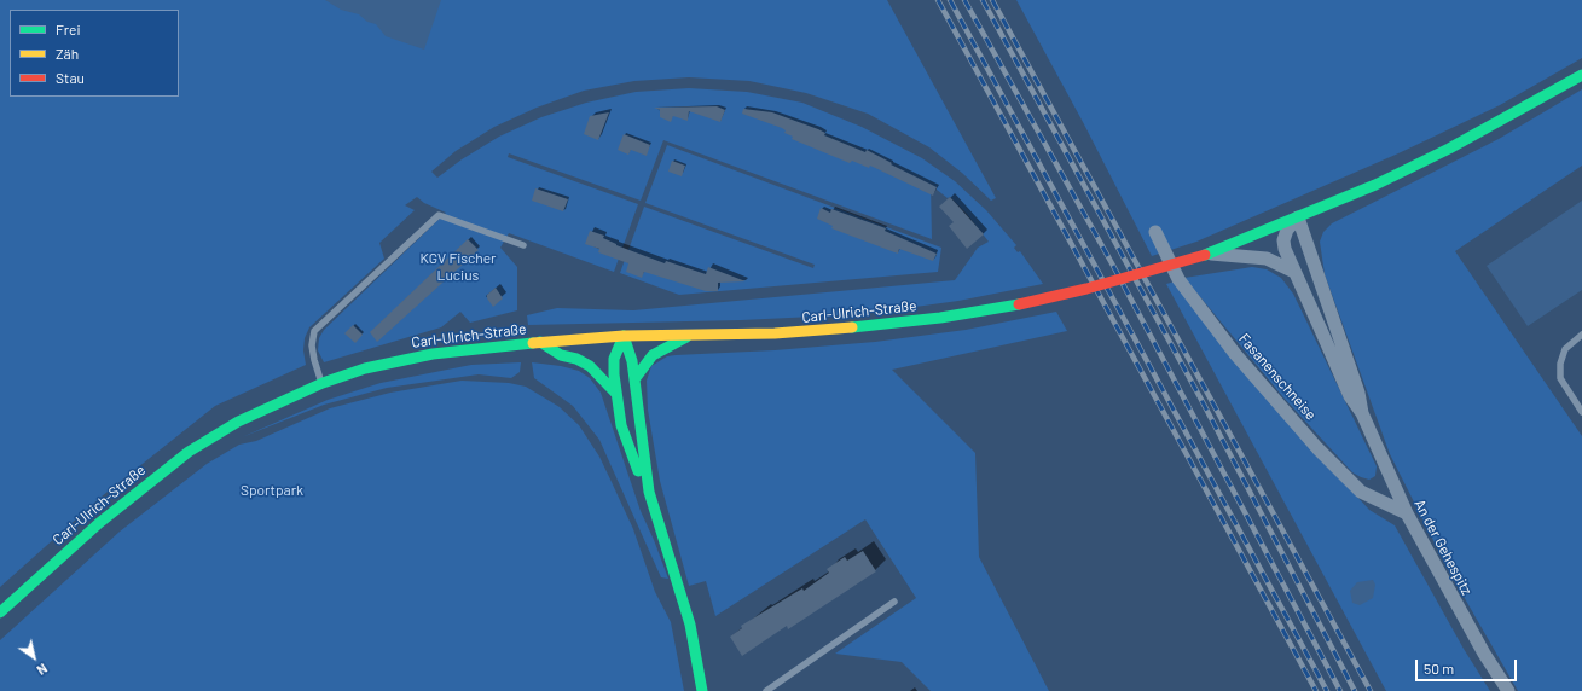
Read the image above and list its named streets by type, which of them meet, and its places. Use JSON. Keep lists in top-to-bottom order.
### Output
{
  "streets": {
    "main road": ["Carl-Ulrich-Straße"],
    "street": ["Fasanenschneise", "An der Gehespitz"]
  },
  "crossings": [
    ["Carl-Ulrich-Straße", "An der Gehespitz"],
    ["Fasanenschneise", "An der Gehespitz"]
  ],
  "parks": ["KGV Fischer Lucius", "Sportpark"],
  "legend": ["Frei", "Zäh", "Stau"],
  "scale_bar": "50 m",
  "north": "bottom right"
}
